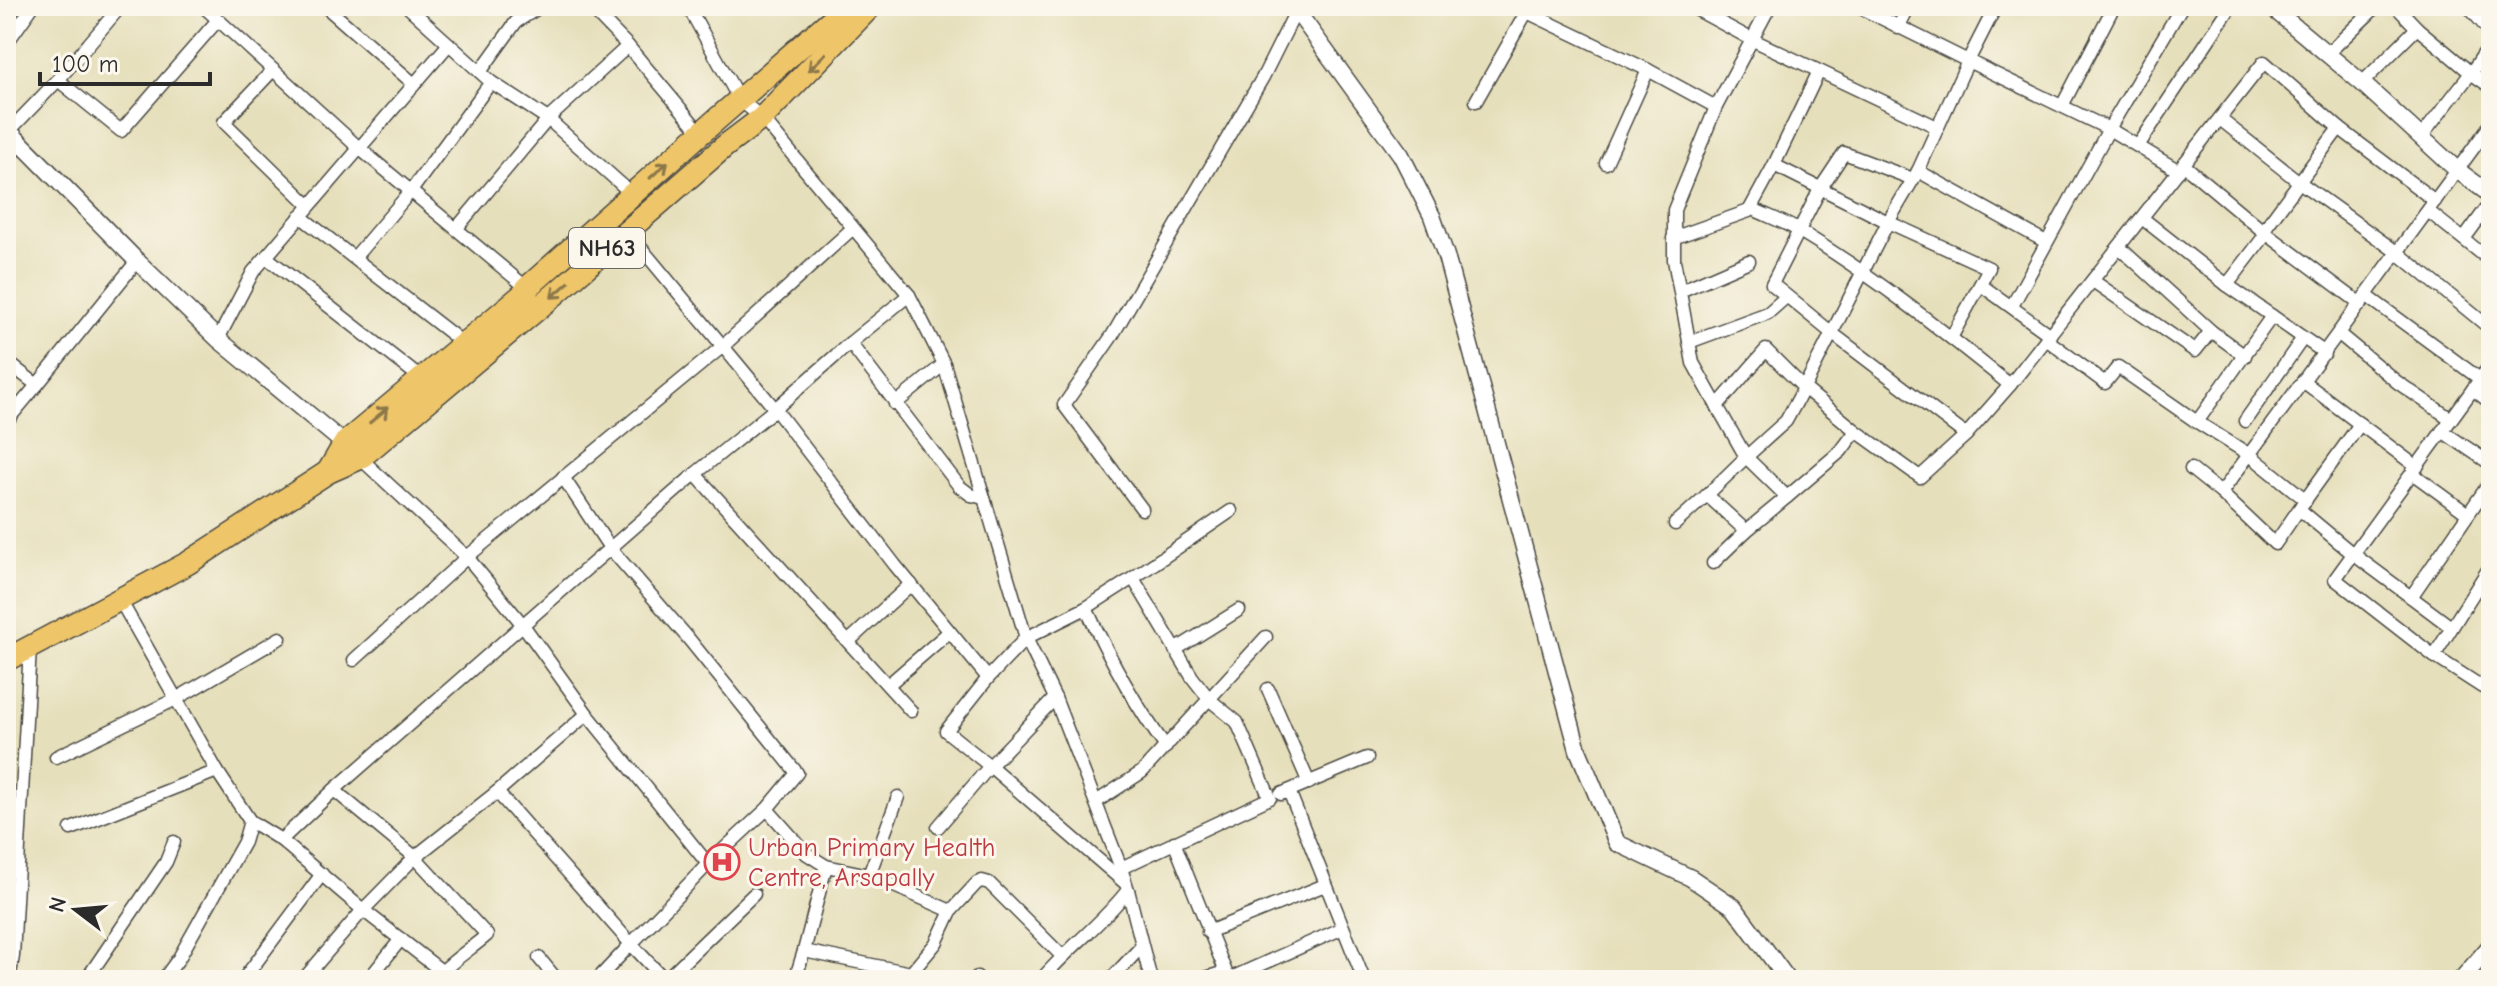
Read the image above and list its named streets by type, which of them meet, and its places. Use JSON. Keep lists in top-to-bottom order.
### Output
{
  "streets": {
    "highway": ["NH63"]
  },
  "places": {
    "hospital": ["Urban Primary Health Centre, Arsapally"]
  },
  "scale_bar": "100 m",
  "north": "left"
}
